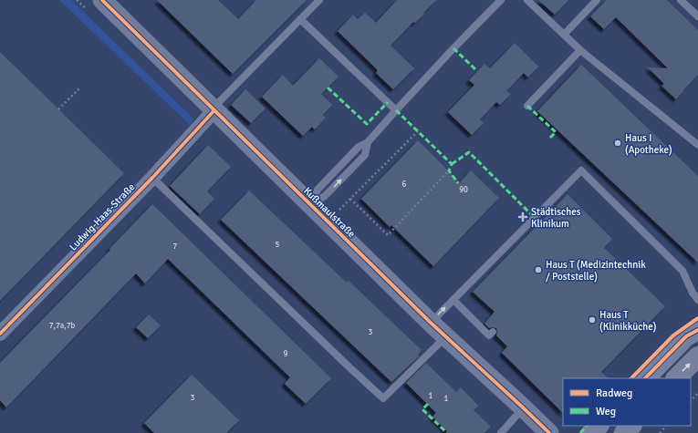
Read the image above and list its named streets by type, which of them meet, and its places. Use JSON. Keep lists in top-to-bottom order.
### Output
{
  "streets": {
    "street": ["Kußmaulstraße", "Ludwig-Haas-Straße"]
  },
  "crossings": [
    ["Kußmaulstraße", "Ludwig-Haas-Straße"]
  ],
  "places": {
    "other": ["Haus I (Apotheke)", "Haus T (Medizintechnik / Poststelle)", "Haus T (Klinikküche)"],
    "health": ["Städtisches Klinikum"]
  },
  "house_numbers": [
    "6",
    "90",
    "5",
    "7",
    "7,7a,7b",
    "3",
    "9",
    "1",
    "3",
    "1"
  ],
  "legend": ["Radweg", "Weg"]
}
